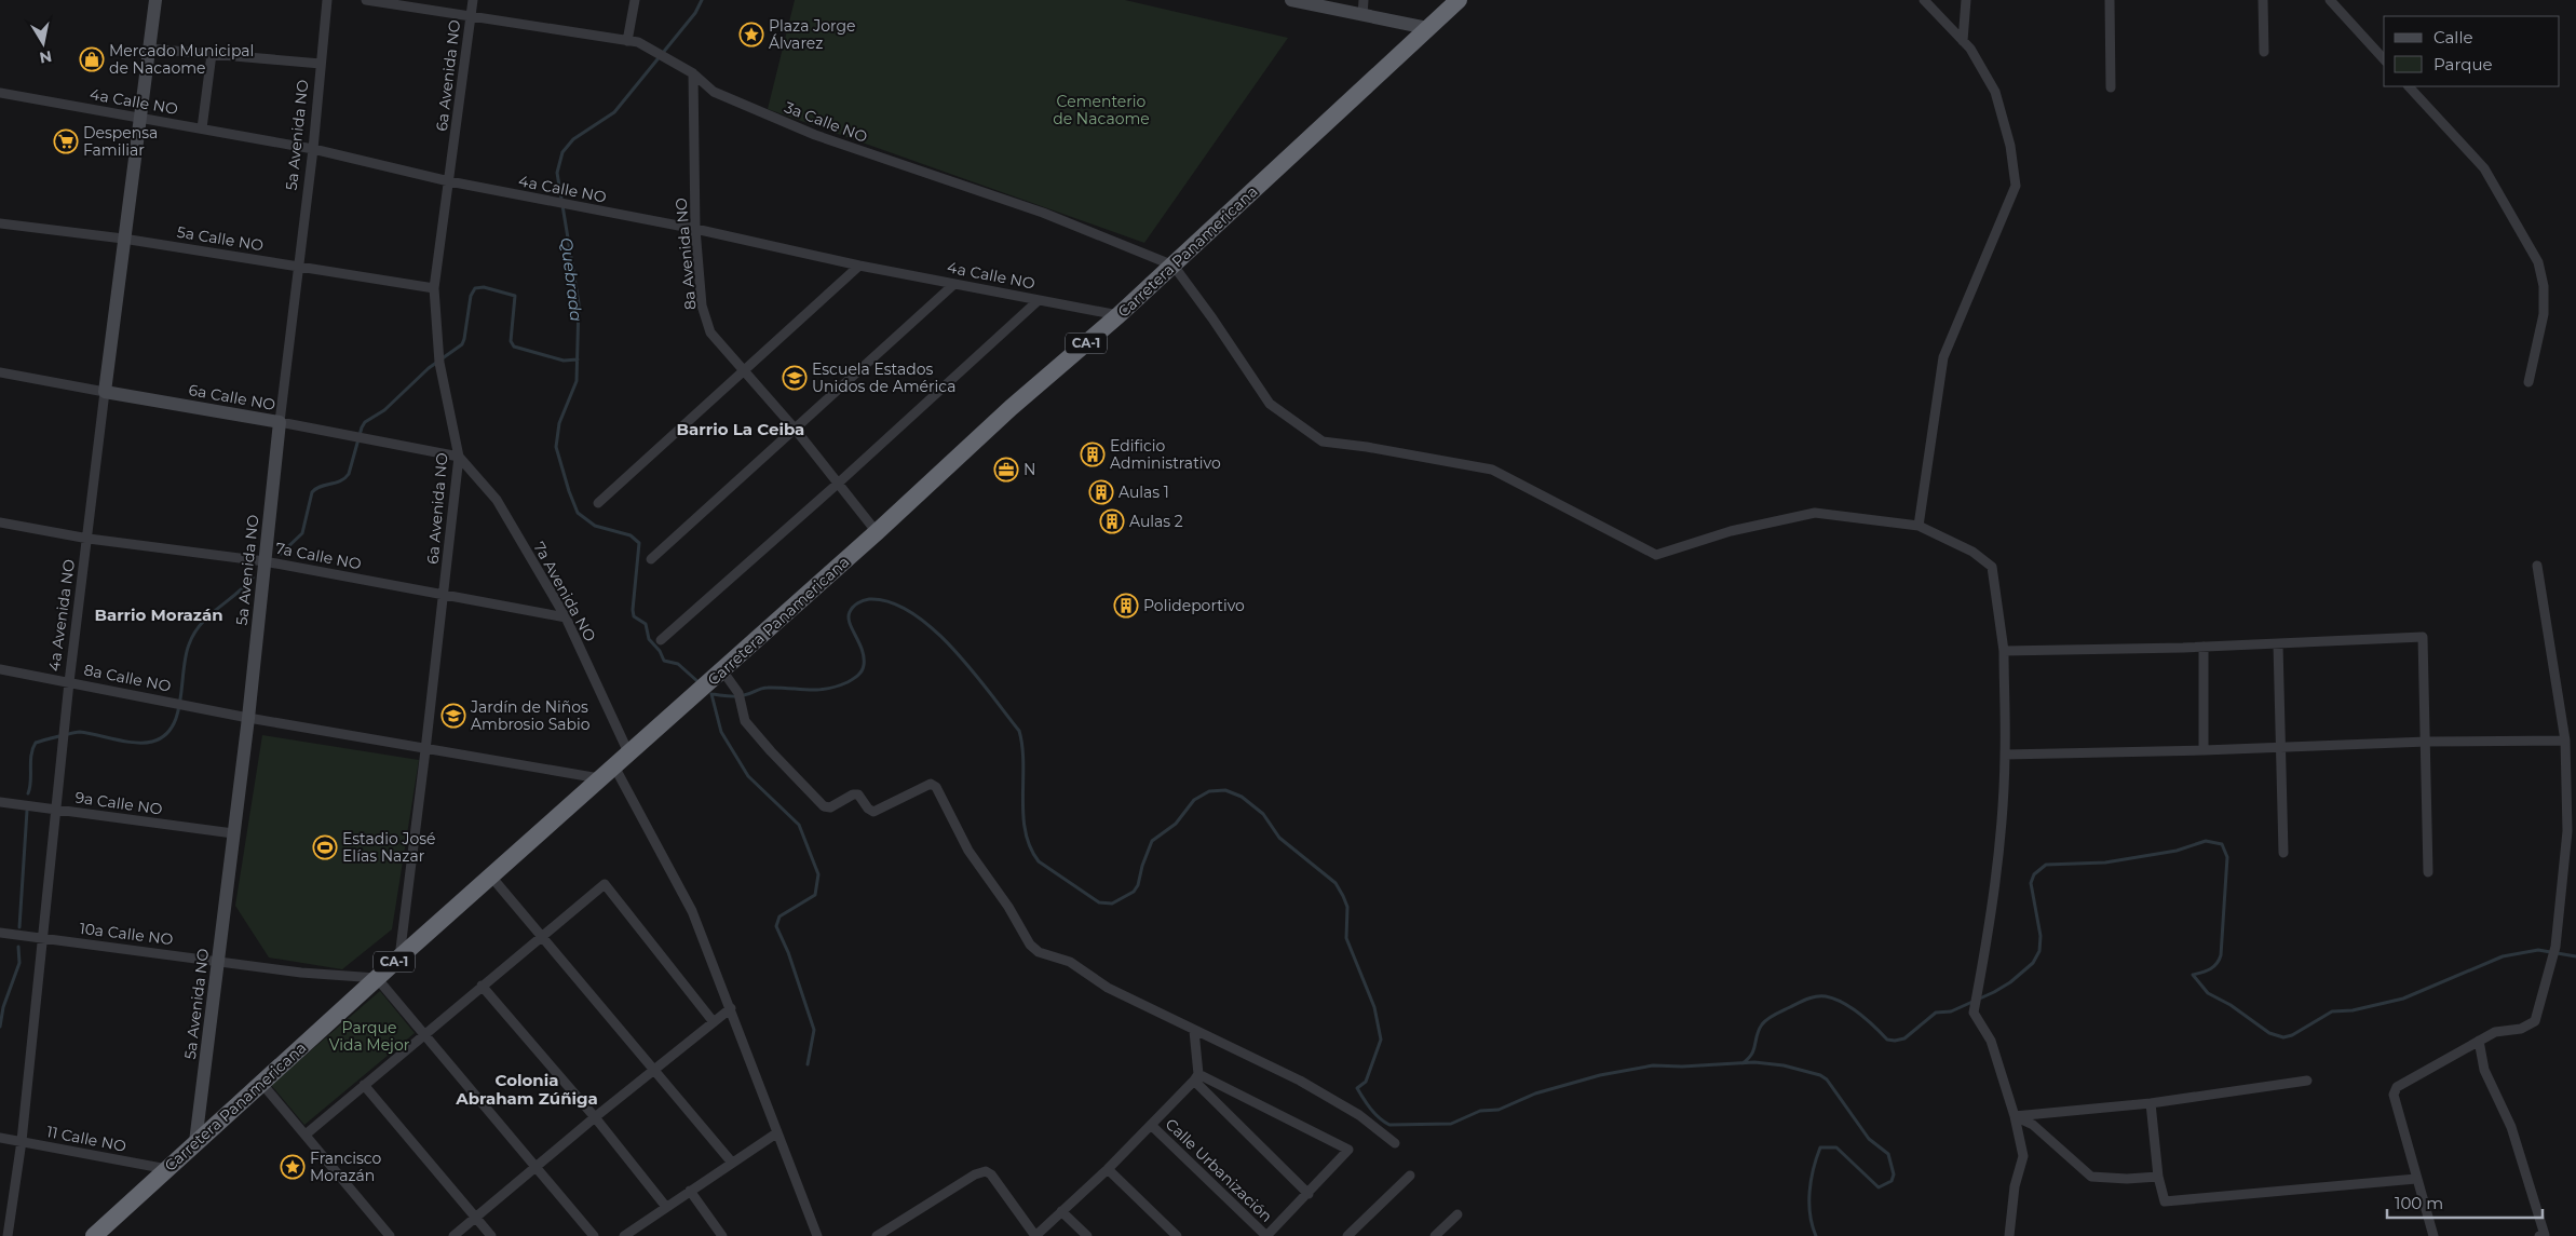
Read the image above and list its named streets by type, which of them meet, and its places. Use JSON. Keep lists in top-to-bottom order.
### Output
{
  "streets": {
    "highway": ["Carretera Panamericana", "CA-1"],
    "street": [
      "6a Avenida NO",
      "4a Calle NO",
      "3a Calle NO",
      "5a Avenida NO",
      "5a Calle NO",
      "8a Avenida NO",
      "6a Calle NO",
      "7a Calle NO",
      "7a Avenida NO",
      "4a Avenida NO",
      "8a Calle NO",
      "9a Calle NO",
      "10a Calle NO",
      "11 Calle NO",
      "Calle Urbanización"
    ]
  },
  "crossings": [
    ["6a Avenida NO", "4a Calle NO"],
    ["6a Avenida NO", "3a Calle NO"],
    ["6a Avenida NO", "5a Calle NO"],
    ["6a Avenida NO", "Carretera Panamericana"],
    ["6a Avenida NO", "6a Calle NO"],
    ["6a Avenida NO", "7a Calle NO"],
    ["6a Avenida NO", "7a Avenida NO"],
    ["6a Avenida NO", "8a Calle NO"],
    ["4a Calle NO", "5a Avenida NO"],
    ["4a Calle NO", "Carretera Panamericana"],
    ["4a Calle NO", "8a Avenida NO"],
    ["4a Calle NO", "4a Avenida NO"],
    ["3a Calle NO", "Carretera Panamericana"],
    ["3a Calle NO", "8a Avenida NO"],
    ["5a Avenida NO", "5a Calle NO"],
    ["5a Avenida NO", "Carretera Panamericana"],
    ["5a Avenida NO", "6a Calle NO"],
    ["5a Avenida NO", "7a Calle NO"],
    ["5a Avenida NO", "8a Calle NO"],
    ["5a Avenida NO", "9a Calle NO"],
    ["5a Avenida NO", "10a Calle NO"],
    ["5a Calle NO", "4a Avenida NO"],
    ["Carretera Panamericana", "8a Avenida NO"],
    ["Carretera Panamericana", "7a Avenida NO"],
    ["Carretera Panamericana", "8a Calle NO"],
    ["Carretera Panamericana", "10a Calle NO"],
    ["Carretera Panamericana", "11 Calle NO"],
    ["6a Calle NO", "7a Avenida NO"],
    ["6a Calle NO", "4a Avenida NO"],
    ["7a Calle NO", "7a Avenida NO"],
    ["7a Calle NO", "4a Avenida NO"],
    ["4a Avenida NO", "8a Calle NO"],
    ["4a Avenida NO", "9a Calle NO"],
    ["4a Avenida NO", "10a Calle NO"],
    ["4a Avenida NO", "11 Calle NO"]
  ],
  "districts": ["Barrio La Ceiba", "Barrio Morazán", "Colonia Abraham Zúñiga"],
  "water": ["Quebrada"],
  "parks": ["Cementerio de Nacaome", "Parque Vida Mejor"],
  "places": {
    "place": ["Plaza Jorge Álvarez", "Francisco Morazán"],
    "shop": ["Mercado Municipal de Nacaome"],
    "supermarket": ["Despensa Familiar"],
    "school or university": ["Escuela Estados Unidos de América", "Jardín de Niños Ambrosio Sabio"],
    "building": [
      "Edificio Administrativo",
      "Aulas 1",
      "Aulas 2",
      "Polideportivo"
    ],
    "office": ["N"],
    "sports": ["Estadio José Elías Nazar"]
  },
  "legend": ["Calle", "Parque"],
  "scale_bar": "100 m",
  "north": "bottom"
}
